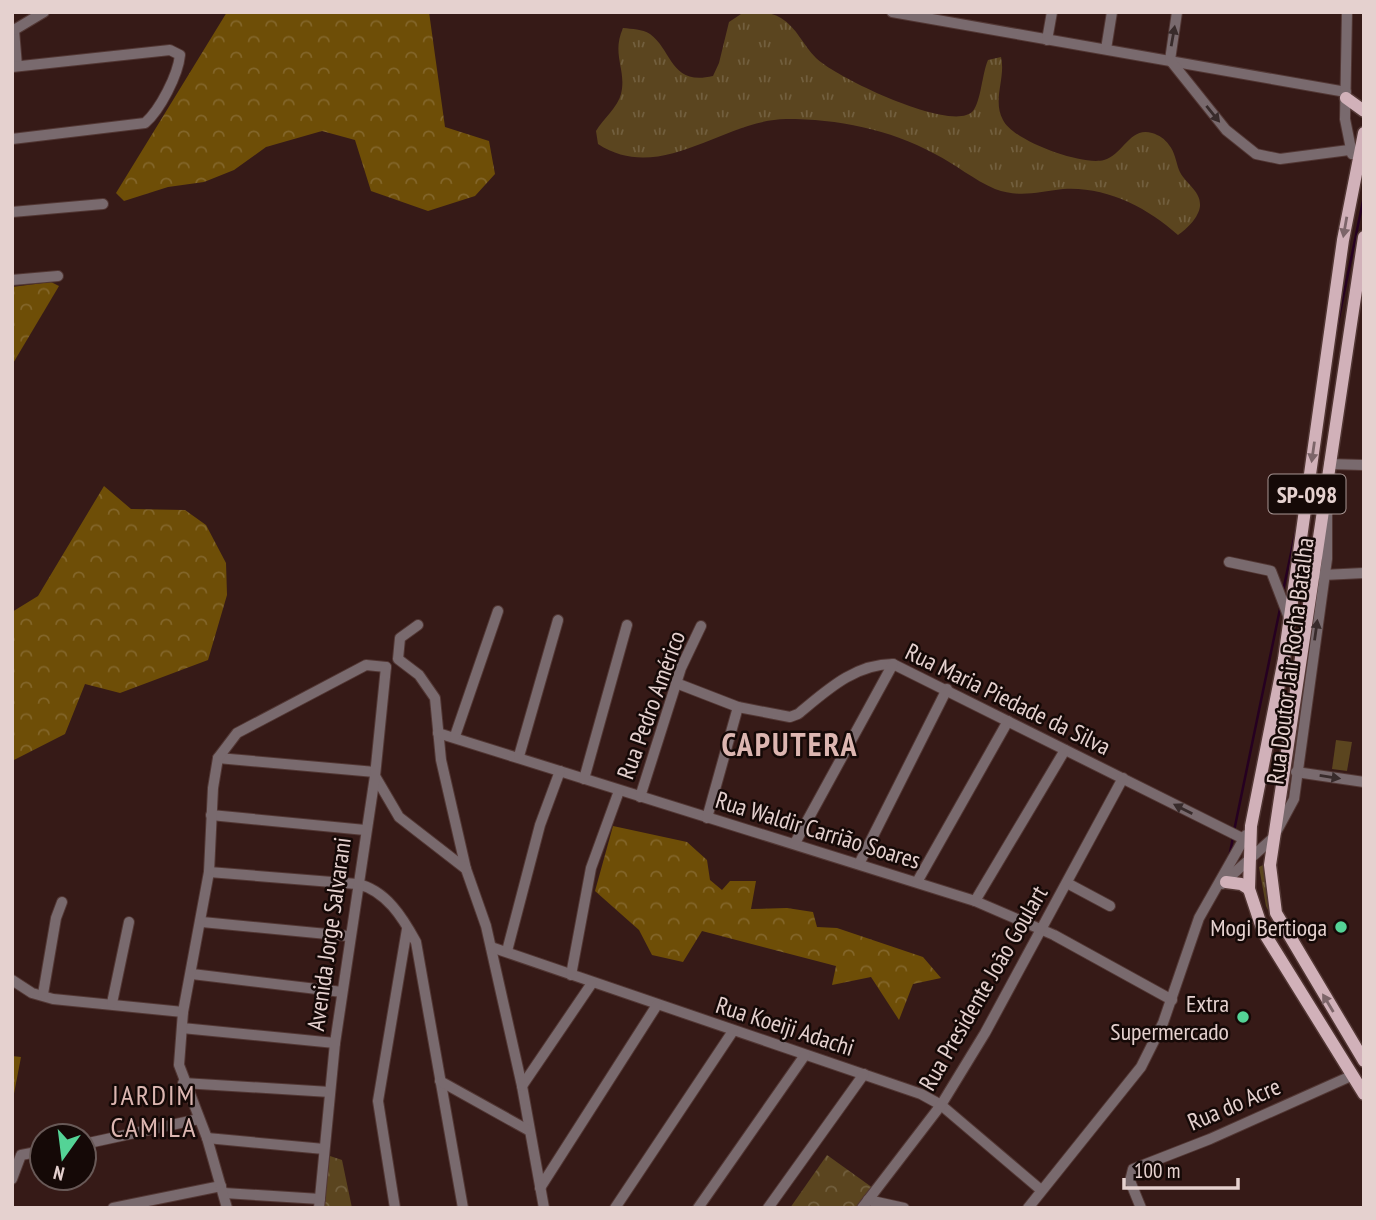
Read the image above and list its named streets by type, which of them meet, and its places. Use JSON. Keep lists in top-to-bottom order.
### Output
{
  "streets": {
    "main road": ["SP-098"],
    "street": [
      "Rua Doutor Jair Rocha Batalha",
      "Rua Maria Piedade da Silva",
      "Rua Pedro Américo",
      "Rua Waldir Carrião Soares",
      "Avenida Jorge Salvarani",
      "Rua Presidente João Goulart",
      "Rua Koeiji Adachi",
      "Rua do Acre"
    ]
  },
  "crossings": [
    ["SP-098", "Rua Doutor Jair Rocha Batalha"],
    ["SP-098", "Rua do Acre"],
    ["Rua Maria Piedade da Silva", "Rua Pedro Américo"],
    ["Rua Maria Piedade da Silva", "Rua Presidente João Goulart"],
    ["Rua Pedro Américo", "Rua Waldir Carrião Soares"],
    ["Rua Waldir Carrião Soares", "Rua Presidente João Goulart"],
    ["Rua Presidente João Goulart", "Rua Koeiji Adachi"]
  ],
  "one_way": ["Rua Doutor Jair Rocha Batalha"],
  "districts": ["CAPUTERA", "JARDIM CAMILA"],
  "places": ["Mogi Bertioga", "Extra Supermercado"],
  "scale_bar": "100 m",
  "north": "bottom"
}
